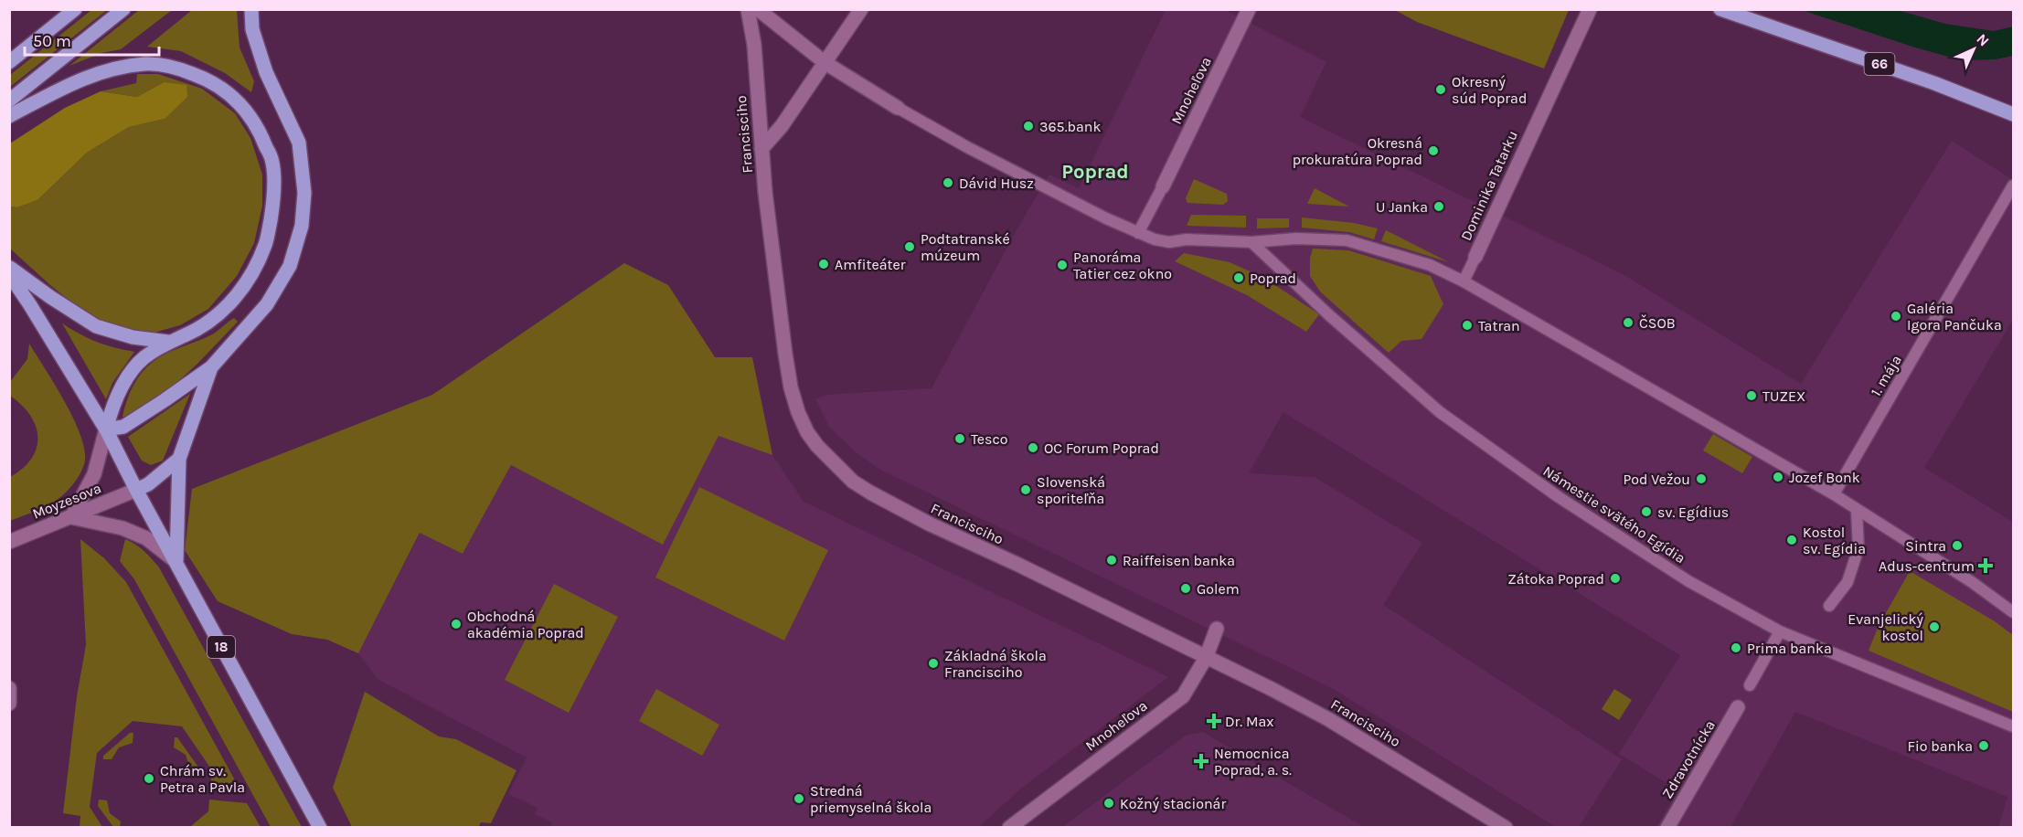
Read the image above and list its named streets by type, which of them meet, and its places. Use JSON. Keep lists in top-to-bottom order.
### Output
{
  "streets": {
    "main road": ["66", "18"],
    "street": [
      "Mnoheľova",
      "Francisciho",
      "Dominika Tatarku",
      "1. mája",
      "Moyzesova",
      "Námestie svätého Egídia",
      "Zdravotnícka"
    ]
  },
  "crossings": [
    ["Mnoheľova", "Francisciho"],
    ["Moyzesova", "18"]
  ],
  "districts": ["Poprad"],
  "places": {
    "other": [
      "Okresný súd Poprad",
      "365.bank",
      "Okresná prokuratúra Poprad",
      "Dávid Husz",
      "U Janka",
      "Podtatranské múzeum",
      "Amfiteáter",
      "Panoráma Tatier cez okno",
      "Poprad",
      "Galéria Igora Pančuka",
      "ČSOB",
      "Tatran",
      "TUZEX",
      "Tesco",
      "OC Forum Poprad",
      "Jozef Bonk",
      "Pod Vežou",
      "Slovenská sporiteľňa",
      "sv. Egídius",
      "Kostol sv. Egídia",
      "Sintra",
      "Raiffeisen banka",
      "Zátoka Poprad",
      "Golem",
      "Obchodná akadémia Poprad",
      "Evanjelický kostol",
      "Prima banka",
      "Základná škola Francisciho",
      "Fio banka",
      "Chrám sv. Petra a Pavla",
      "Stredná priemyselná škola",
      "Kožný stacionár"
    ],
    "health": ["Adus-centrum", "Dr. Max", "Nemocnica Poprad, a. s."]
  },
  "scale_bar": "50 m",
  "north": "top right"
}
